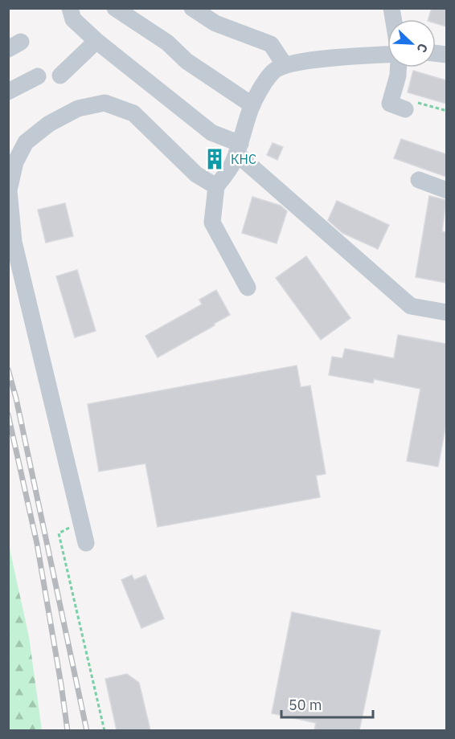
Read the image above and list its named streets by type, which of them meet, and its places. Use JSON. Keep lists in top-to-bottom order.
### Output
{
  "places": {
    "building": ["КНС"]
  },
  "scale_bar": "50 m",
  "north": "bottom right"
}
